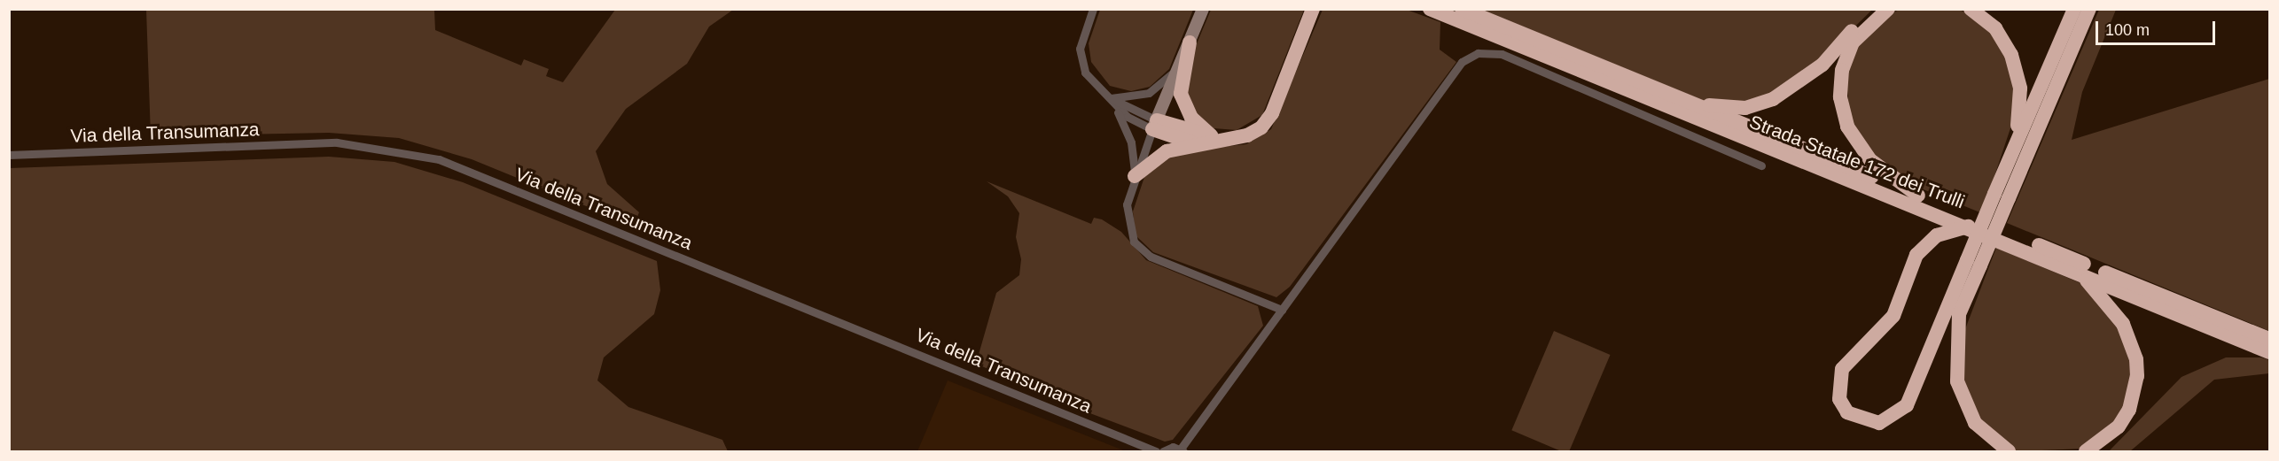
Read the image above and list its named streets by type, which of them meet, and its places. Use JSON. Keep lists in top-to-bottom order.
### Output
{
  "streets": {
    "highway": ["Strada Statale 172 dei Trulli"],
    "street": ["Via della Transumanza"]
  },
  "scale_bar": "100 m"
}
